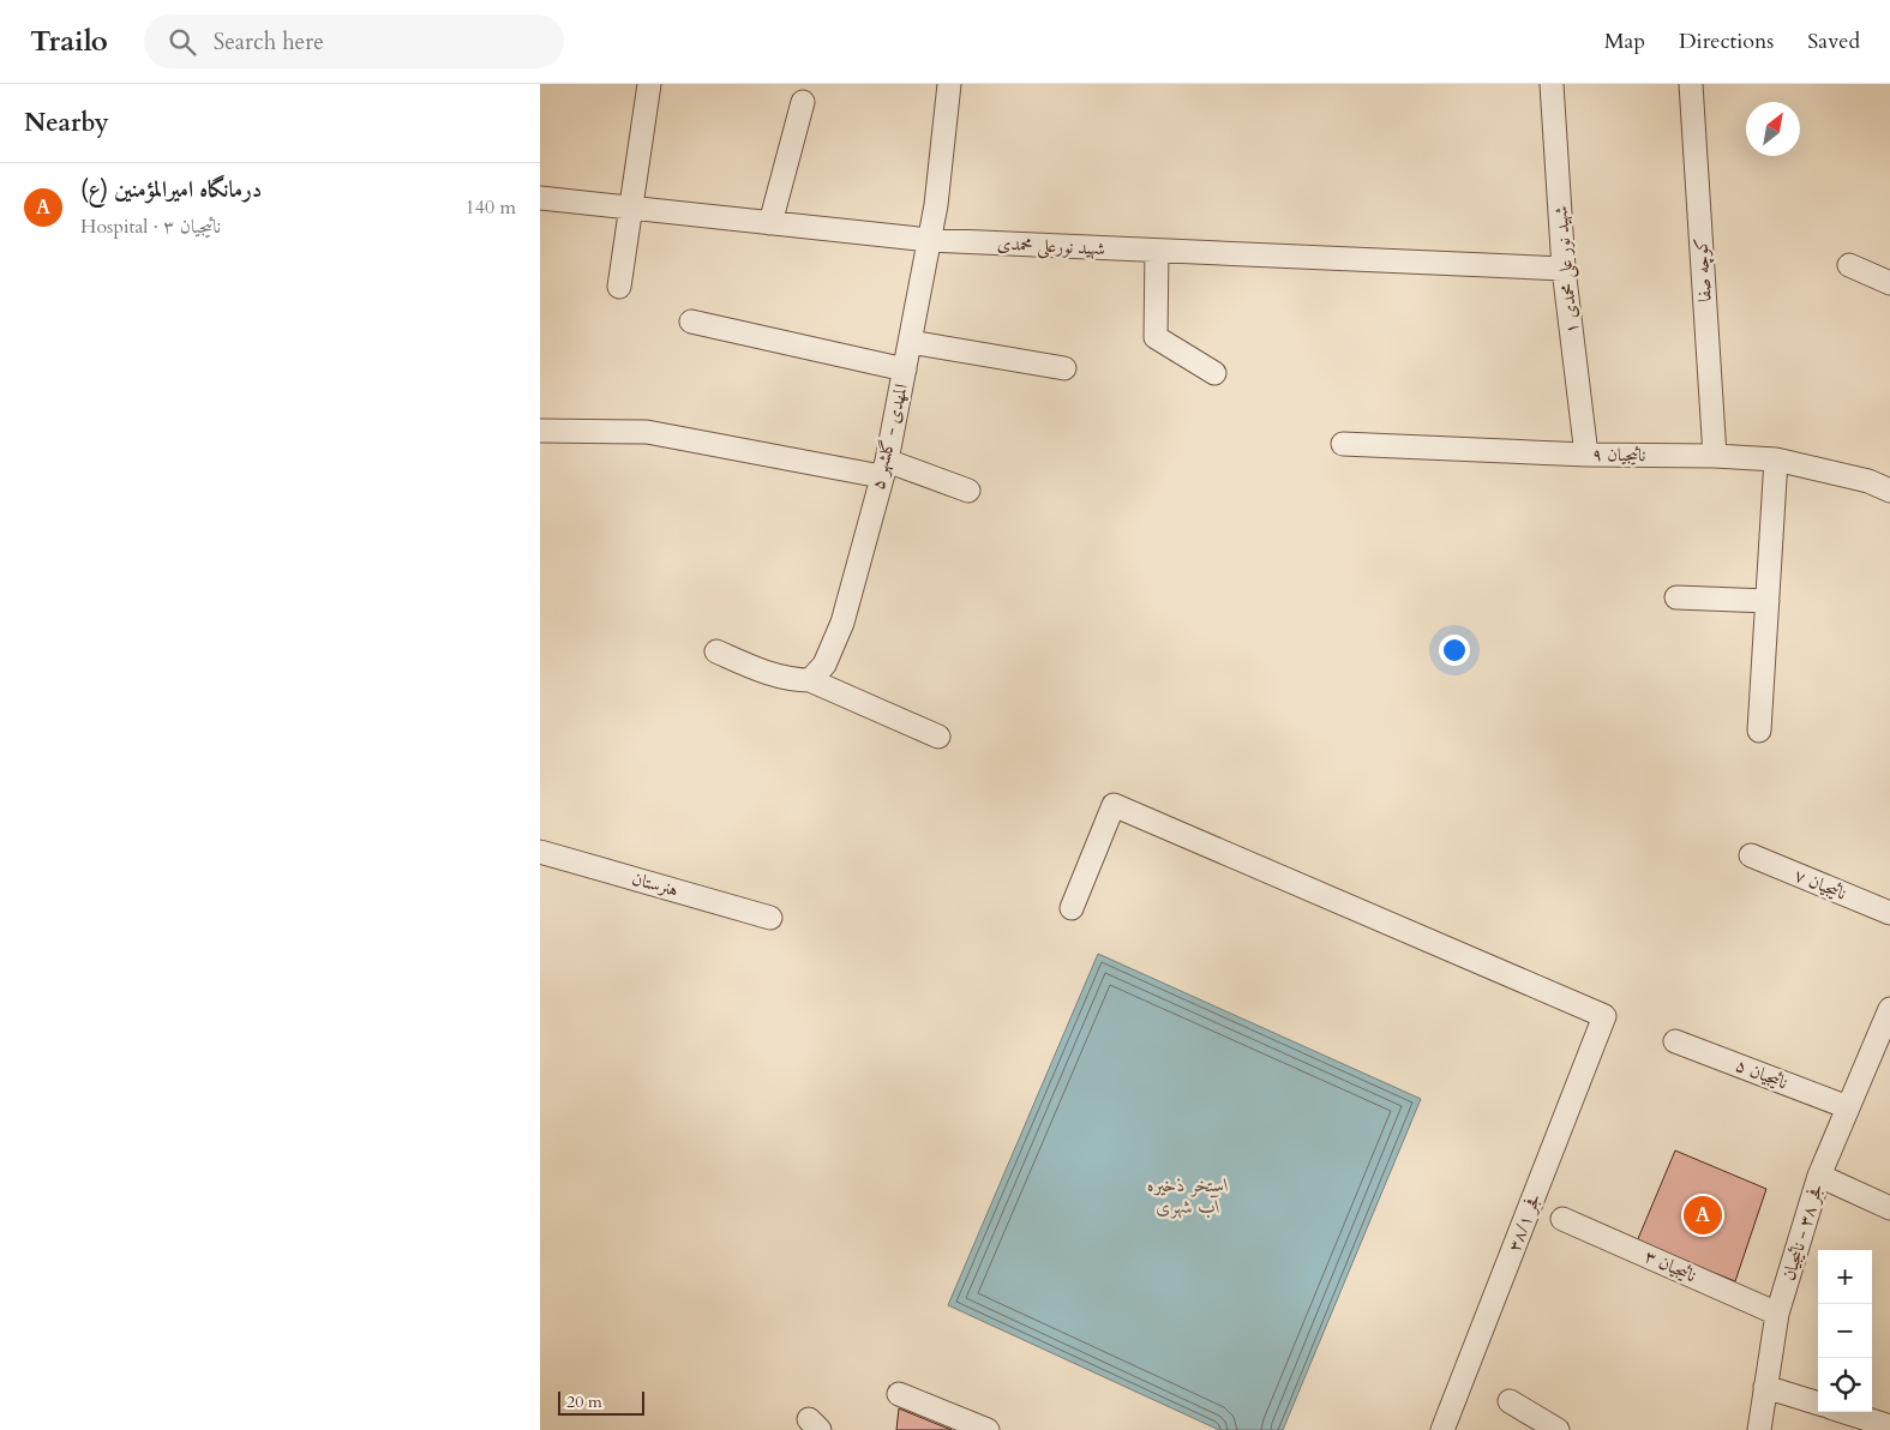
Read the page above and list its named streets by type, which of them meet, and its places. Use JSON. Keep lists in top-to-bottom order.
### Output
{
  "streets": {
    "street": [
      "شهید نورعلی محمدی",
      "شهید نور علی محمدی ۱",
      "کوچه صفا",
      "المهدی - گلشهر ۵",
      "نائیجیان ۹",
      "هنرستان",
      "نائیجیان ۷",
      "نائیجیان ۵",
      "فجر ۳۸/۱",
      "فجر ۳۸ - نائیجیان",
      "نائیجیان ۳"
    ]
  },
  "crossings": [
    ["شهید نورعلی محمدی", "شهید نور علی محمدی ۱"],
    ["شهید نورعلی محمدی", "المهدی - گلشهر ۵"],
    ["شهید نور علی محمدی ۱", "نائیجیان ۹"],
    ["کوچه صفا", "نائیجیان ۹"],
    ["نائیجیان ۵", "فجر ۳۸ - نائیجیان"],
    ["فجر ۳۸ - نائیجیان", "نائیجیان ۳"]
  ],
  "water": ["استخر ذخیره آب شهری"],
  "scale_bar": "20 m",
  "north": "top right",
  "page": {
    "header": "Trailo",
    "search": "Search here",
    "nav": ["Map", "Directions", "Saved"],
    "heading": "Nearby",
    "list": [
      {
        "mark": "A",
        "name": "درمانگاه امیرالمؤمنین (ع)",
        "note": "Hospital · نائیجیان ۳",
        "value": "140 m"
      }
    ],
    "pins": "A",
    "map_buttons": ["+", "−"],
    "scale": "20 m"
  }
}
